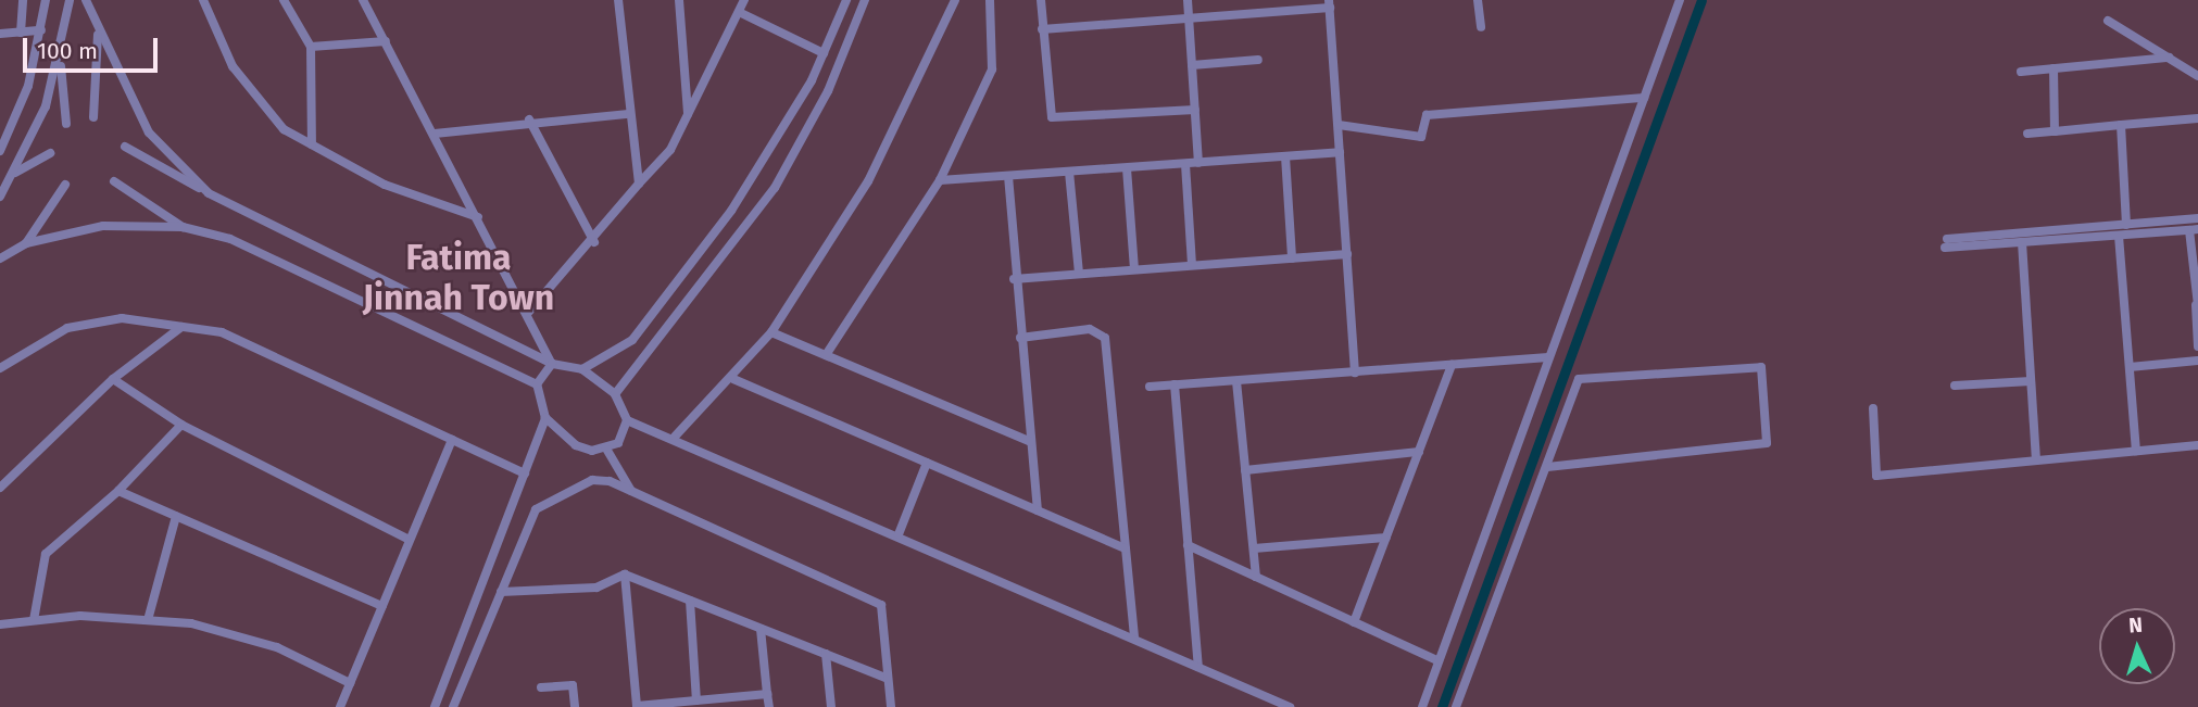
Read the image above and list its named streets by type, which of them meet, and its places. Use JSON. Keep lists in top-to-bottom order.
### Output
{
  "districts": ["Fatima Jinnah Town"],
  "scale_bar": "100 m",
  "north": "top"
}
